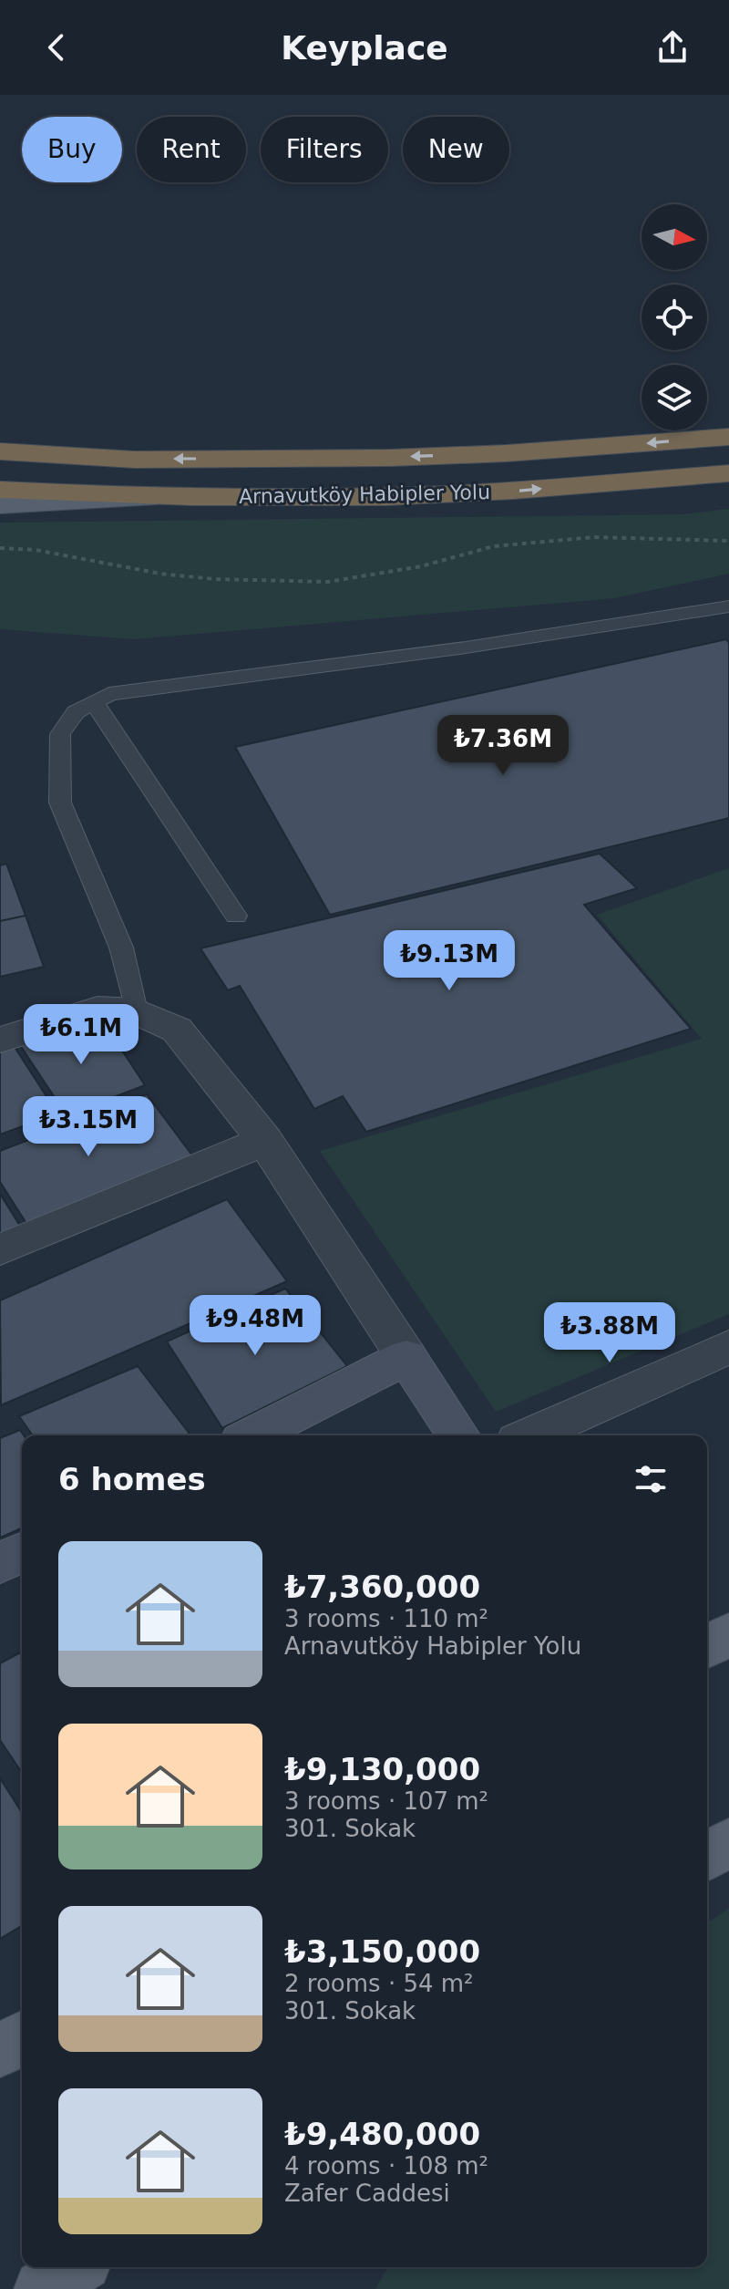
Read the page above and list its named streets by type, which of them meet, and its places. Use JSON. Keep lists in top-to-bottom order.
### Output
{
  "streets": {
    "highway": ["Arnavutköy Habipler Yolu"]
  },
  "north": "right",
  "page": {
    "header": "Keyplace",
    "chip": [
      "Buy",
      "Rent",
      "Filters",
      "New"
    ],
    "price": [
      "₺7.36M",
      "₺9.13M",
      "₺6.1M",
      "₺3.15M",
      "₺9.48M",
      "₺3.88M"
    ],
    "heading": "6 homes",
    "list": [
      {
        "name": "₺7,360,000",
        "note": "3 rooms · 110 m² · Arnavutköy Habipler Yolu"
      },
      {
        "name": "₺9,130,000",
        "note": "3 rooms · 107 m² · 301. Sokak"
      },
      {
        "name": "₺3,150,000",
        "note": "2 rooms · 54 m² · 301. Sokak"
      },
      {
        "name": "₺9,480,000",
        "note": "4 rooms · 108 m² · Zafer Caddesi"
      }
    ]
  }
}
